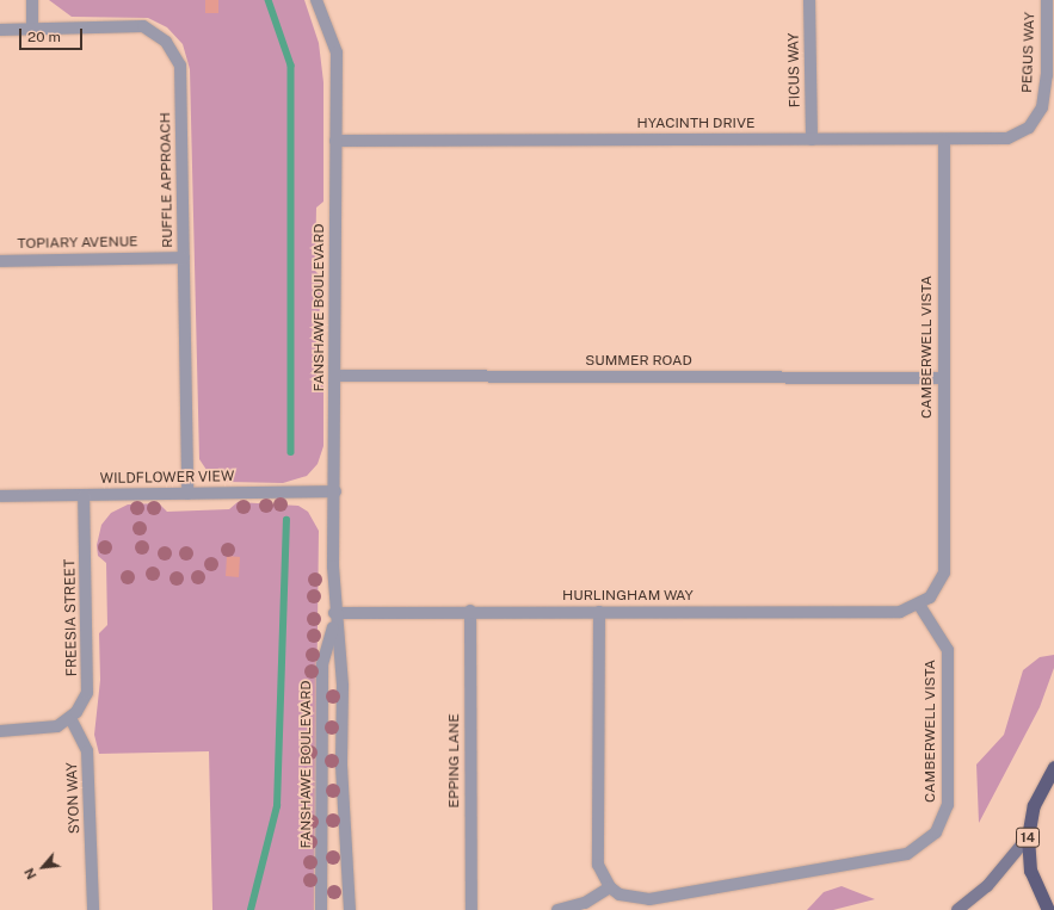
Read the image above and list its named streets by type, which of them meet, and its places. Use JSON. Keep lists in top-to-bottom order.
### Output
{
  "streets": {
    "highway": ["14"],
    "street": [
      "PEGUS WAY",
      "FICUS WAY",
      "HYACINTH DRIVE",
      "RUFFLE APPROACH",
      "TOPIARY AVENUE",
      "FANSHAWE BOULEVARD",
      "CAMBERWELL VISTA",
      "SUMMER ROAD",
      "WILDFLOWER VIEW",
      "HURLINGHAM WAY",
      "FREESIA STREET",
      "EPPING LANE",
      "SYON WAY"
    ]
  },
  "crossings": [
    ["PEGUS WAY", "HYACINTH DRIVE"],
    ["FICUS WAY", "HYACINTH DRIVE"],
    ["HYACINTH DRIVE", "FANSHAWE BOULEVARD"],
    ["HYACINTH DRIVE", "CAMBERWELL VISTA"],
    ["RUFFLE APPROACH", "TOPIARY AVENUE"],
    ["RUFFLE APPROACH", "WILDFLOWER VIEW"],
    ["FANSHAWE BOULEVARD", "SUMMER ROAD"],
    ["FANSHAWE BOULEVARD", "WILDFLOWER VIEW"],
    ["FANSHAWE BOULEVARD", "HURLINGHAM WAY"],
    ["CAMBERWELL VISTA", "SUMMER ROAD"],
    ["CAMBERWELL VISTA", "HURLINGHAM WAY"],
    ["WILDFLOWER VIEW", "FREESIA STREET"],
    ["HURLINGHAM WAY", "EPPING LANE"],
    ["FREESIA STREET", "SYON WAY"]
  ],
  "scale_bar": "20 m",
  "north": "bottom left"
}
